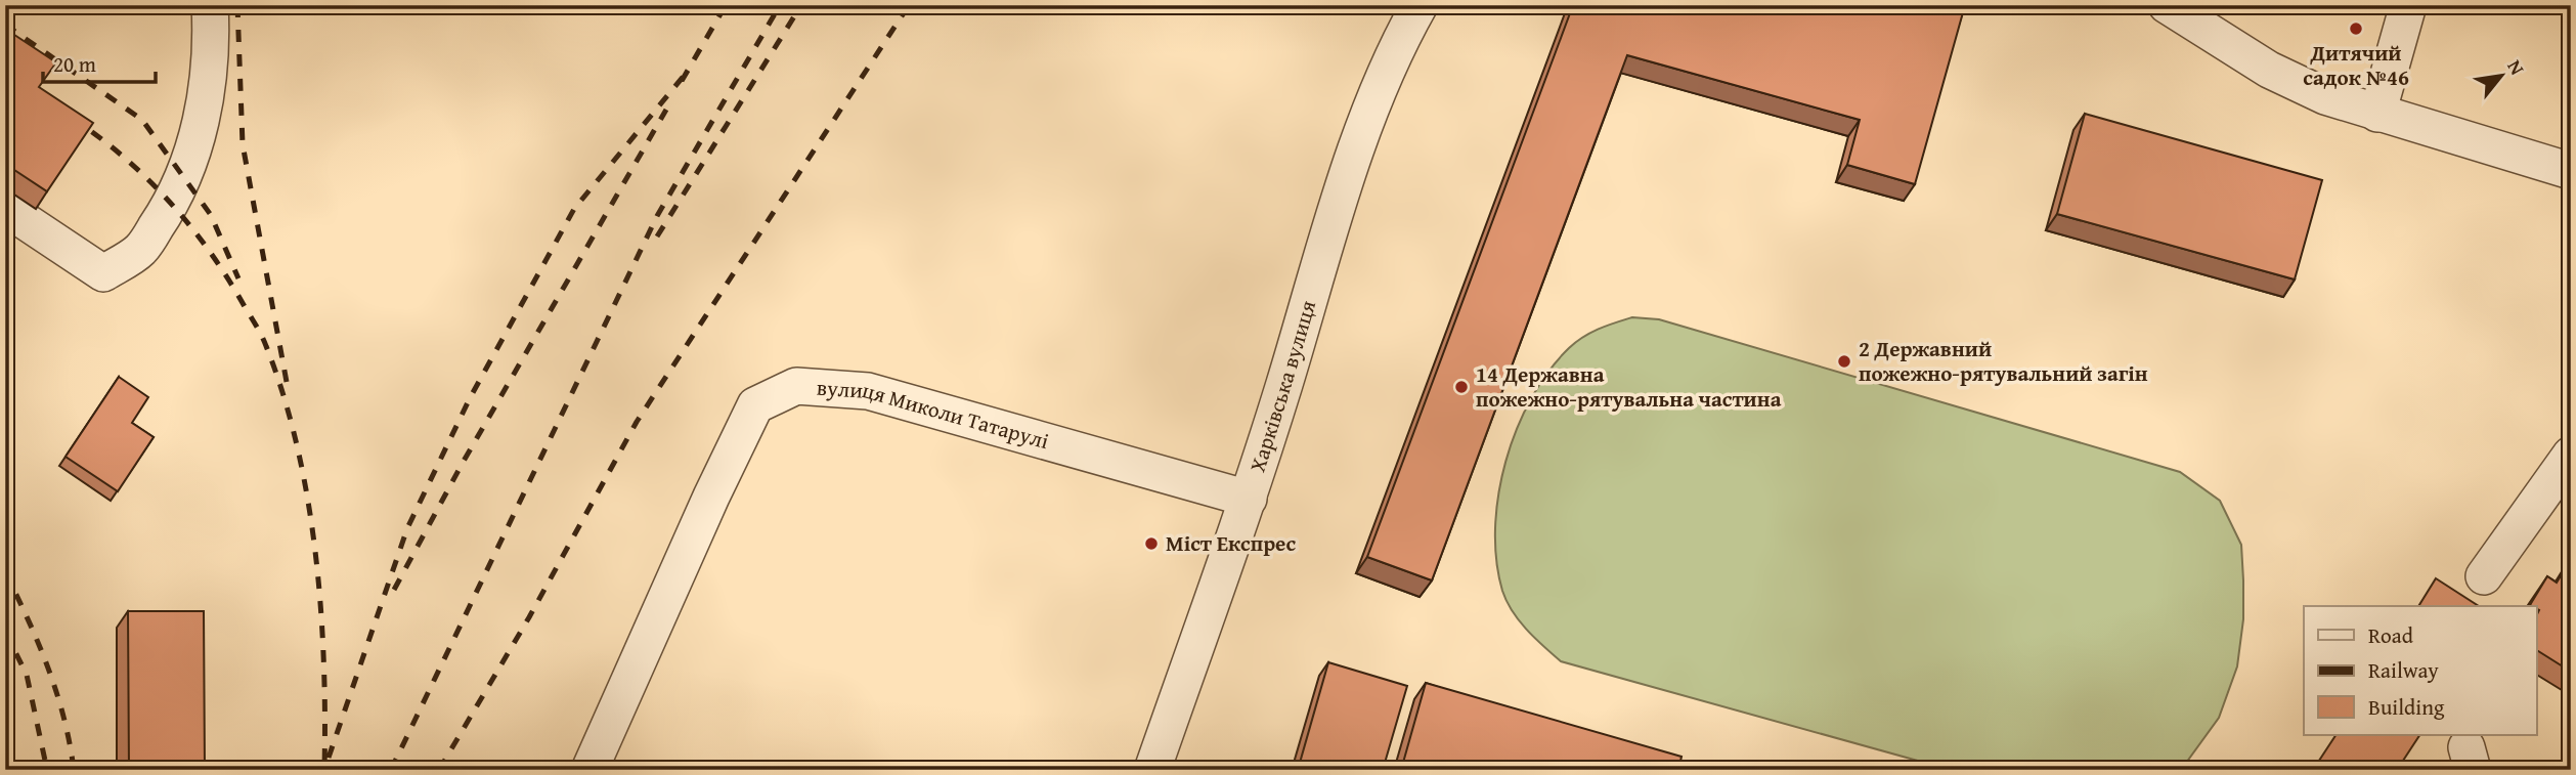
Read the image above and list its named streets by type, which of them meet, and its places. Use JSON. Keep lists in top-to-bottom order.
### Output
{
  "streets": {
    "street": ["Харківська вулиця", "вулиця Миколи Татарулі"]
  },
  "crossings": [
    ["Харківська вулиця", "вулиця Миколи Татарулі"]
  ],
  "places": [
    "Дитячий садок №46",
    "2 Державний пожежно-рятувальний загін",
    "14 Державна пожежно-рятувальна частина",
    "Міст Експрес"
  ],
  "legend": ["Road", "Railway", "Building"],
  "scale_bar": "20 m",
  "north": "top right"
}
